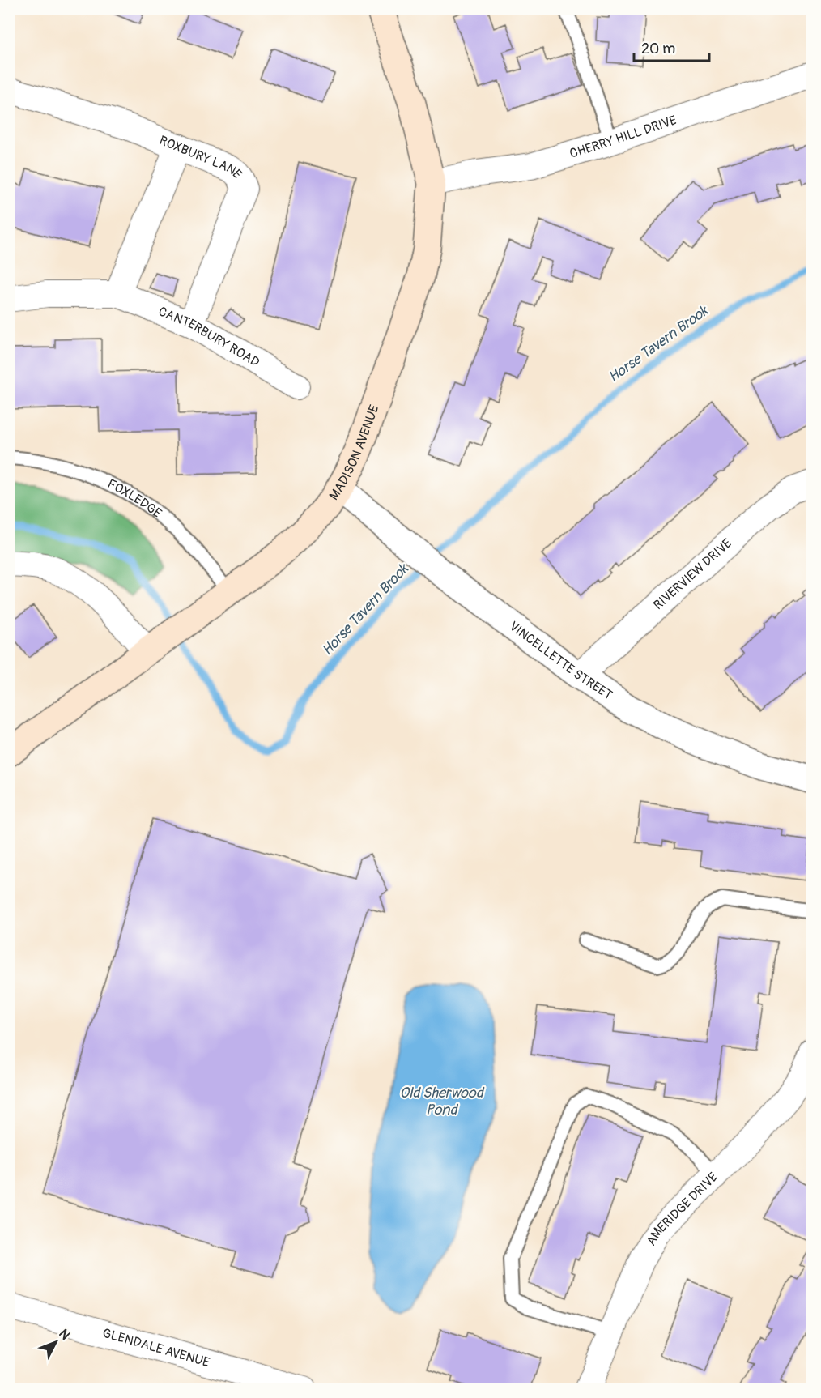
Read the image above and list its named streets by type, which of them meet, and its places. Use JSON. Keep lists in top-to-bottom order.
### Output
{
  "streets": {
    "main road": ["MADISON AVENUE"],
    "street": [
      "CHERRY HILL DRIVE",
      "ROXBURY LANE",
      "CANTERBURY ROAD",
      "RIVERVIEW DRIVE",
      "VINCELLETTE STREET",
      "AMERIDGE DRIVE",
      "GLENDALE AVENUE"
    ],
    "lane": ["FOXLEDGE"]
  },
  "crossings": [
    ["CHERRY HILL DRIVE", "MADISON AVENUE"],
    ["ROXBURY LANE", "CANTERBURY ROAD"],
    ["MADISON AVENUE", "FOXLEDGE"],
    ["MADISON AVENUE", "VINCELLETTE STREET"],
    ["RIVERVIEW DRIVE", "VINCELLETTE STREET"]
  ],
  "water": ["Horse Tavern Brook", "Old Sherwood Pond"],
  "scale_bar": "20 m",
  "north": "top right"
}
